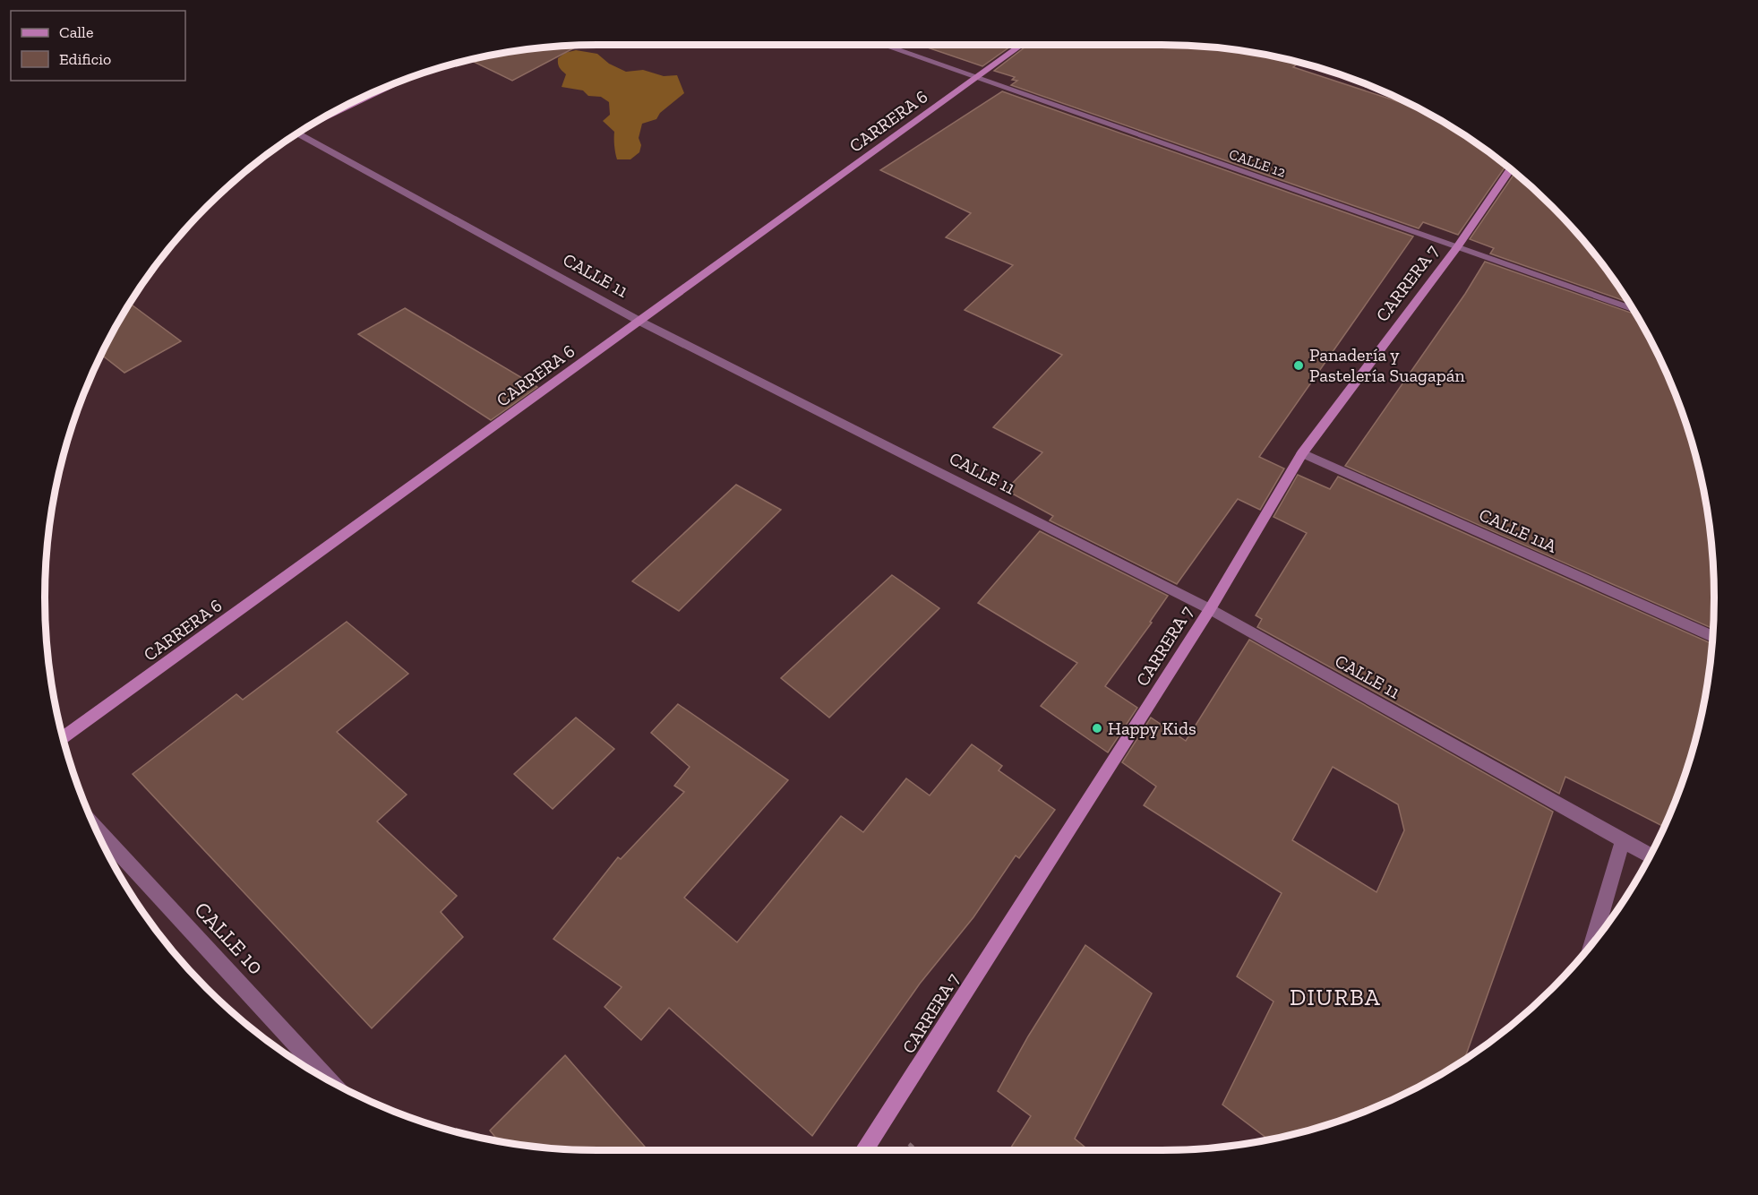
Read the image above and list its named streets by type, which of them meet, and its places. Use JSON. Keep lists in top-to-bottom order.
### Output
{
  "streets": {
    "street": [
      "CARRERA 6",
      "CALLE 12",
      "CALLE 11",
      "CARRERA 7",
      "CALLE 11A",
      "CALLE 10"
    ]
  },
  "crossings": [
    ["CARRERA 6", "CALLE 12"],
    ["CARRERA 6", "CALLE 11"],
    ["CALLE 12", "CARRERA 7"],
    ["CALLE 11", "CARRERA 7"],
    ["CARRERA 7", "CALLE 11A"]
  ],
  "districts": ["DIURBA"],
  "places": ["Panadería y Pastelería Suagapán", "Happy Kids"],
  "legend": ["Calle", "Edificio"]
}
